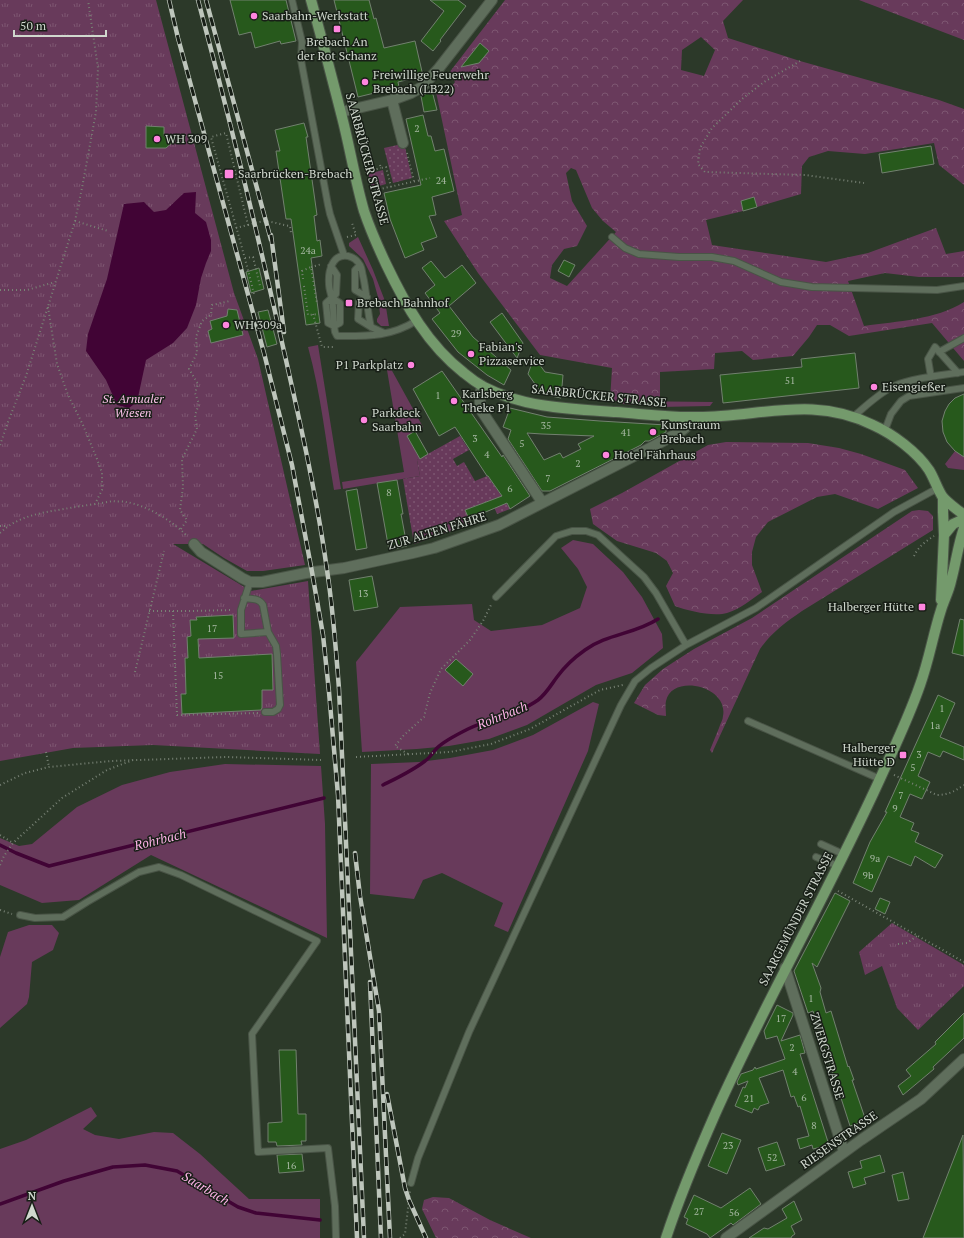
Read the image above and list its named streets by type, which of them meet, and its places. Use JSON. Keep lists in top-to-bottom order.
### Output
{
  "streets": {
    "main road": ["SAARBRÜCKER STRASSE", "SAARGEMÜNDER STRASSE"],
    "street": ["ZUR ALTEN FÄHRE", "ZWERGSTRASSE", "RIESENSTRASSE"]
  },
  "crossings": [
    ["SAARBRÜCKER STRASSE", "ZUR ALTEN FÄHRE"],
    ["SAARBRÜCKER STRASSE", "SAARGEMÜNDER STRASSE"],
    ["SAARGEMÜNDER STRASSE", "ZWERGSTRASSE"],
    ["ZWERGSTRASSE", "RIESENSTRASSE"]
  ],
  "water": ["Rohrbach", "Saarbach"],
  "parks": ["St. Arnualer Wiesen"],
  "places": {
    "other": [
      "Saarbahn-Werkstatt",
      "Freiwillige Feuerwehr Brebach (LB22)",
      "WH 309",
      "WH 309a",
      "Fabian's Pizzaservice",
      "P1 Parkplatz",
      "Eisengießer",
      "Karlsberg Theke P1",
      "Parkdeck Saarbahn",
      "Kunstraum Brebach",
      "Hotel Fährhaus"
    ],
    "transit": [
      "Brebach An der Rot Schanz",
      "Saarbrücken-Brebach",
      "Brebach Bahnhof",
      "Halberger Hütte",
      "Halberger Hütte D"
    ]
  },
  "house_numbers": [
    "2",
    "24",
    "24a",
    "29",
    "51",
    "1",
    "35",
    "41",
    "3",
    "5",
    "4",
    "2",
    "7",
    "6",
    "8",
    "13",
    "17",
    "15",
    "1",
    "1a",
    "3",
    "5",
    "7",
    "9",
    "9a",
    "9b",
    "1",
    "17",
    "2",
    "4",
    "6",
    "21",
    "8",
    "23",
    "52",
    "16",
    "27",
    "56"
  ],
  "scale_bar": "50 m",
  "north": "top"
}
